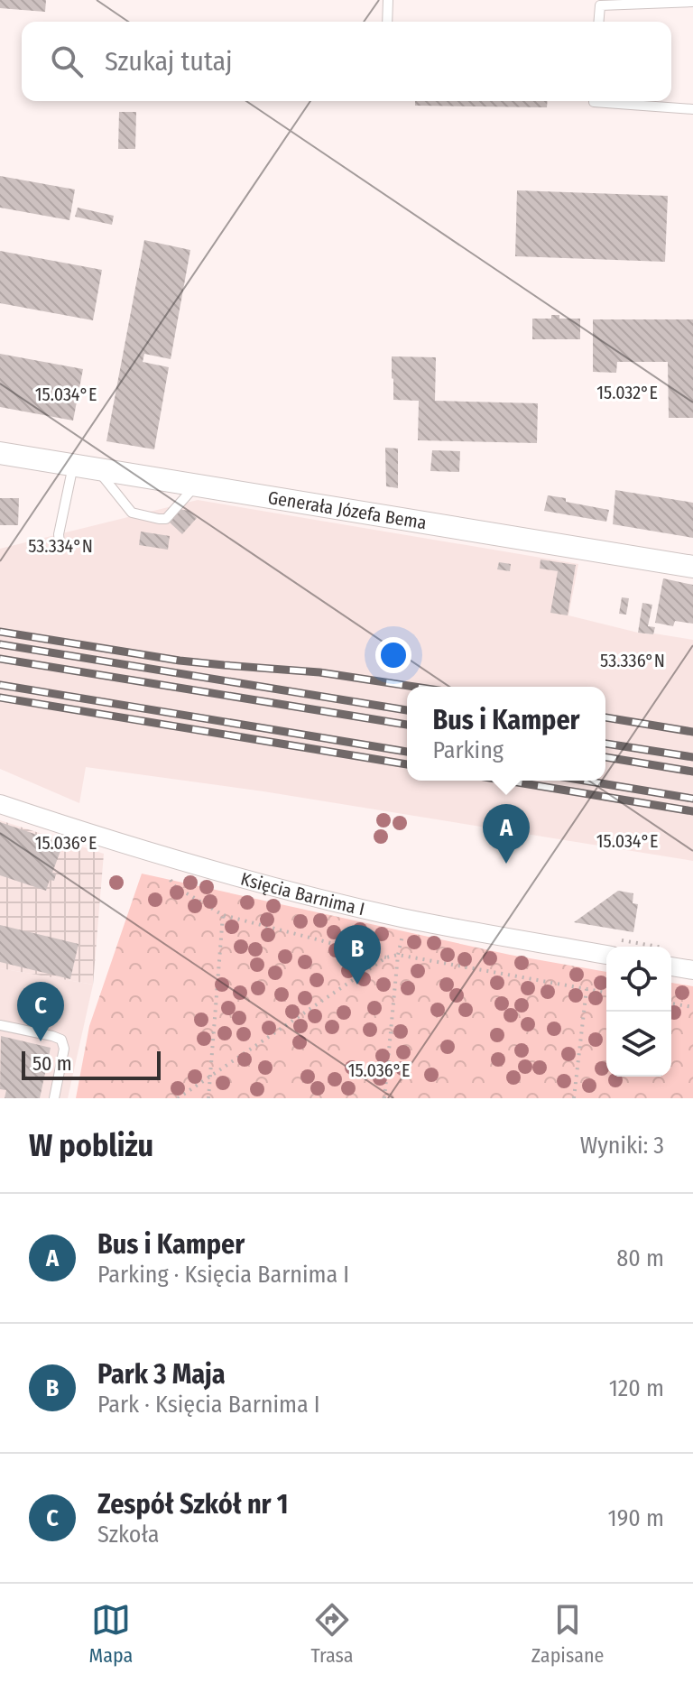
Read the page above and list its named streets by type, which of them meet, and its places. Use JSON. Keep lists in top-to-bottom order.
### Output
{
  "streets": {
    "street": ["Generała Józefa Bema", "Księcia Barnima I"]
  },
  "scale_bar": "50 m",
  "page": {
    "search": "Szukaj tutaj",
    "popup": ["Bus i Kamper", "Parking"],
    "pins": ["A", "B", "C"],
    "scale": "50 m",
    "heading": ["W pobliżu", "Wyniki: 3"],
    "list": [
      {
        "mark": "A",
        "name": "Bus i Kamper",
        "note": "Parking · Księcia Barnima I",
        "value": "80 m"
      },
      {
        "mark": "B",
        "name": "Park 3 Maja",
        "note": "Park · Księcia Barnima I",
        "value": "120 m"
      },
      {
        "mark": "C",
        "name": "Zespół Szkół nr 1",
        "note": "Szkoła",
        "value": "190 m"
      }
    ],
    "nav": ["Mapa", "Trasa", "Zapisane"]
  },
  "coordinates": [
    "15.032°E",
    "15.034°E",
    "53.334°N",
    "53.336°N",
    "15.036°E"
  ]
}
